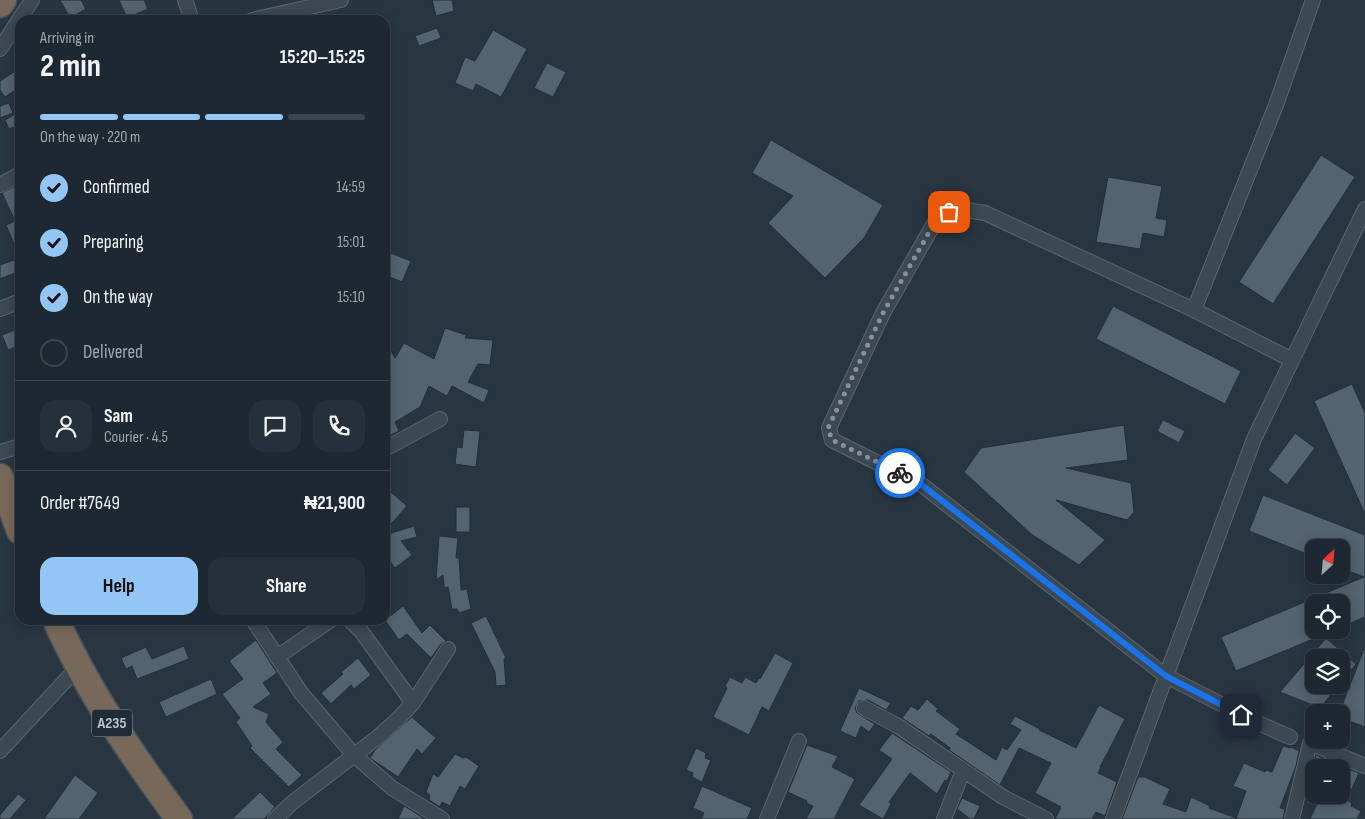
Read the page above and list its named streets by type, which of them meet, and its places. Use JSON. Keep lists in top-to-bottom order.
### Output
{
  "streets": {
    "highway": ["A235"]
  },
  "north": "top right",
  "page": {
    "heading": ["2 min", "Arriving in", "15:20–15:25"],
    "panel": [
      "Sam",
      "Courier · 4.5",
      "Order #7649",
      "₦21,900"
    ],
    "bar": "On the way · 220 m",
    "list": [
      ["Confirmed", "14:59"],
      ["Preparing", "15:01"],
      ["On the way", "15:10"],
      "Delivered"
    ],
    "map_buttons": ["+", "−"],
    "buttons": ["Help", "Share"]
  }
}
